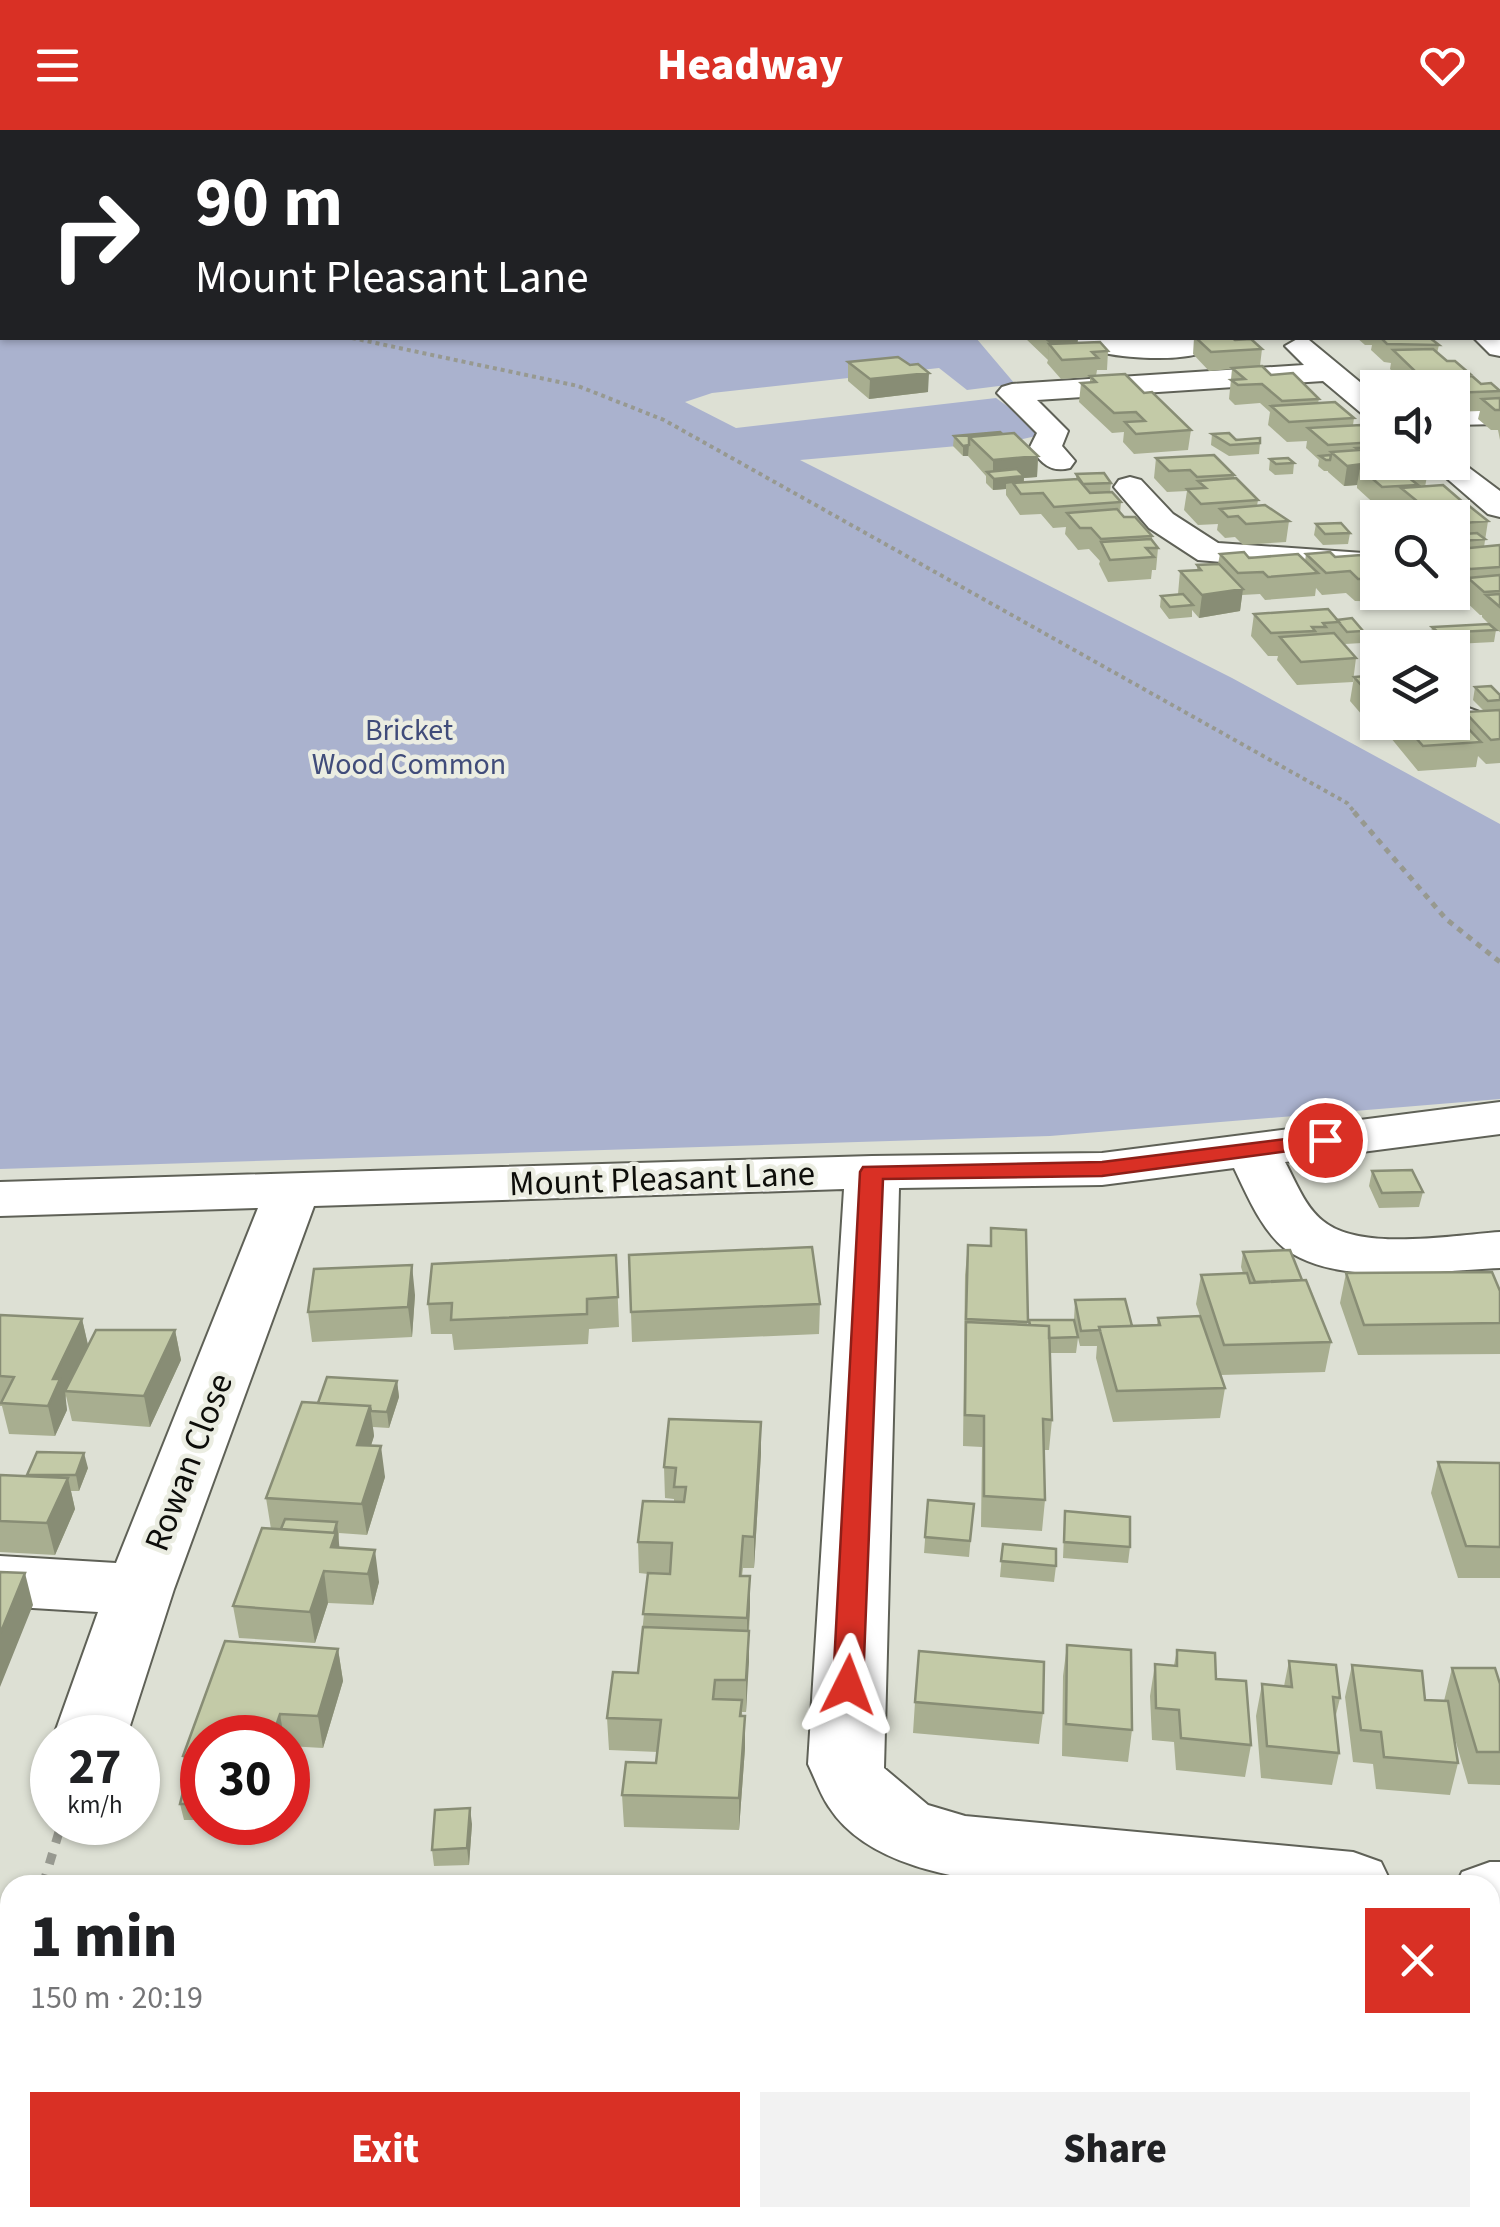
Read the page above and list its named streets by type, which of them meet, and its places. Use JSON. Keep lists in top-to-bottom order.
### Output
{
  "streets": {
    "street": ["Mount Pleasant Lane", "Rowan Close"]
  },
  "crossings": [
    ["Mount Pleasant Lane", "Rowan Close"]
  ],
  "parks": ["Bricket Wood Common"],
  "page": {
    "header": "Headway",
    "turn": ["90 m", "Mount Pleasant Lane"],
    "speed": "27 km/h",
    "limit": "30",
    "heading": ["1 min", "150 m · 20:19"],
    "buttons": ["Exit", "Share"]
  }
}
